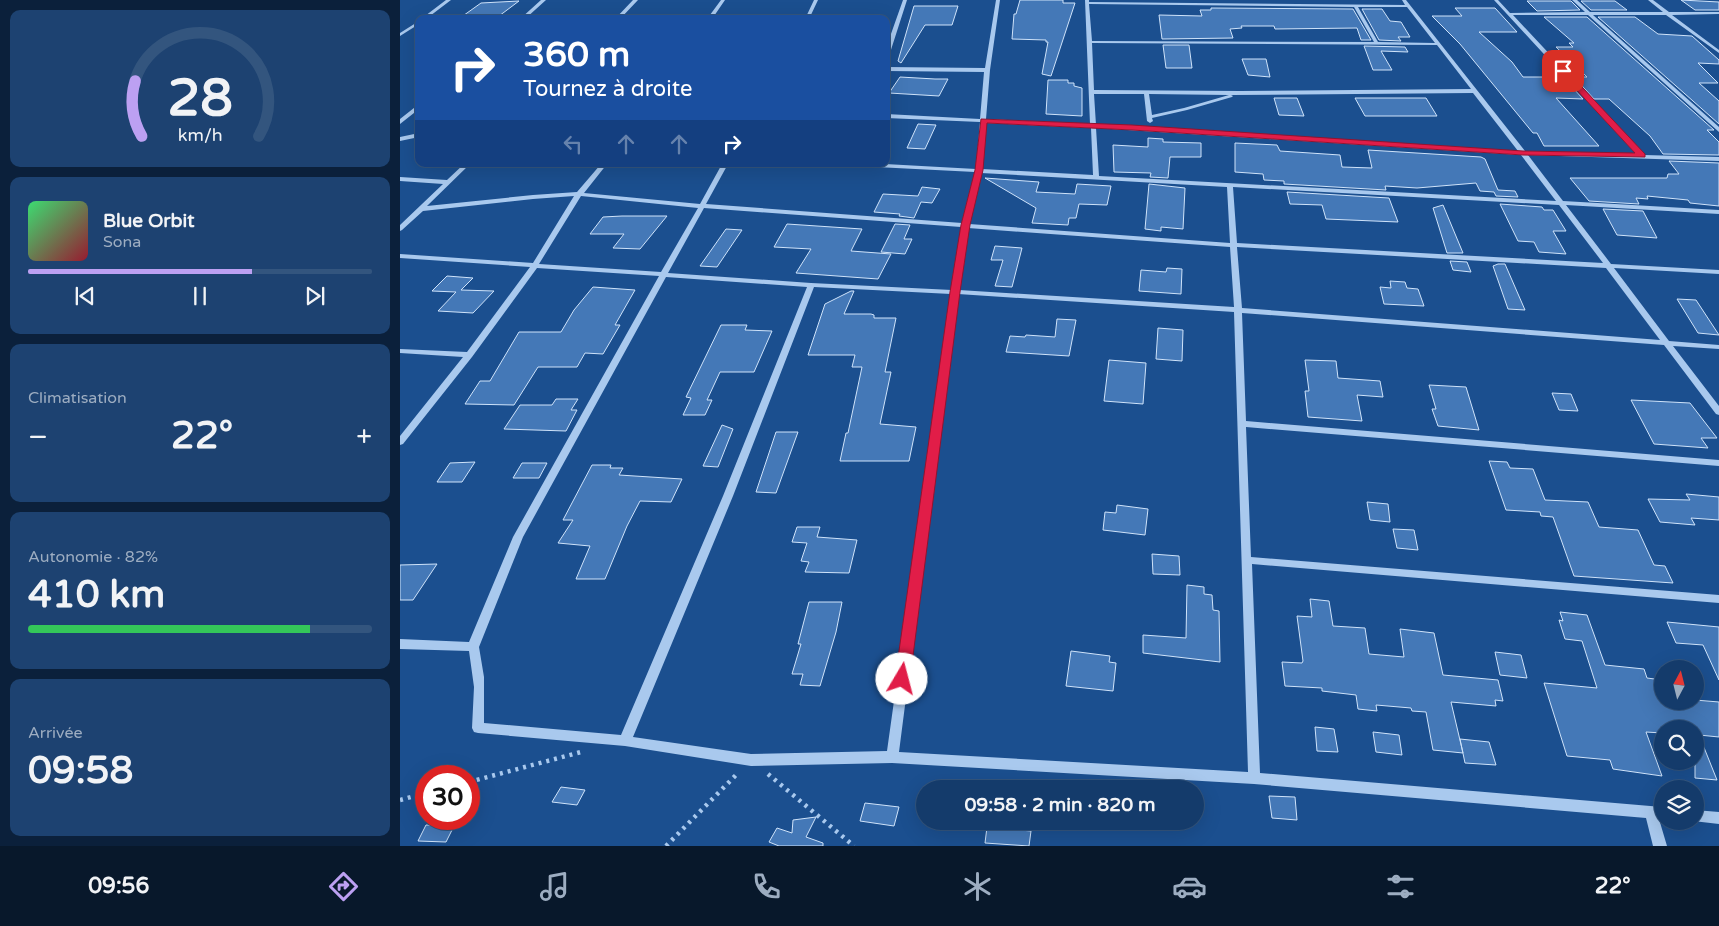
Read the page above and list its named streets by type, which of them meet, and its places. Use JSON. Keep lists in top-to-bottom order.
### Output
{
  "north": "top",
  "page": {
    "turn": ["360 m", "Tournez à droite"],
    "song": ["Blue Orbit", "Sona"],
    "tile": [
      "Climatisation",
      ["Autonomie · 82%", "410 km"],
      ["Arrivée", "09:58"]
    ],
    "heat": ["−", "22°", "+"],
    "limit": "30",
    "trip": "09:58 · 2 min · 820 m",
    "tabs": ["09:56", "22°"],
    "gauge": ["28", "km/h"]
  }
}
